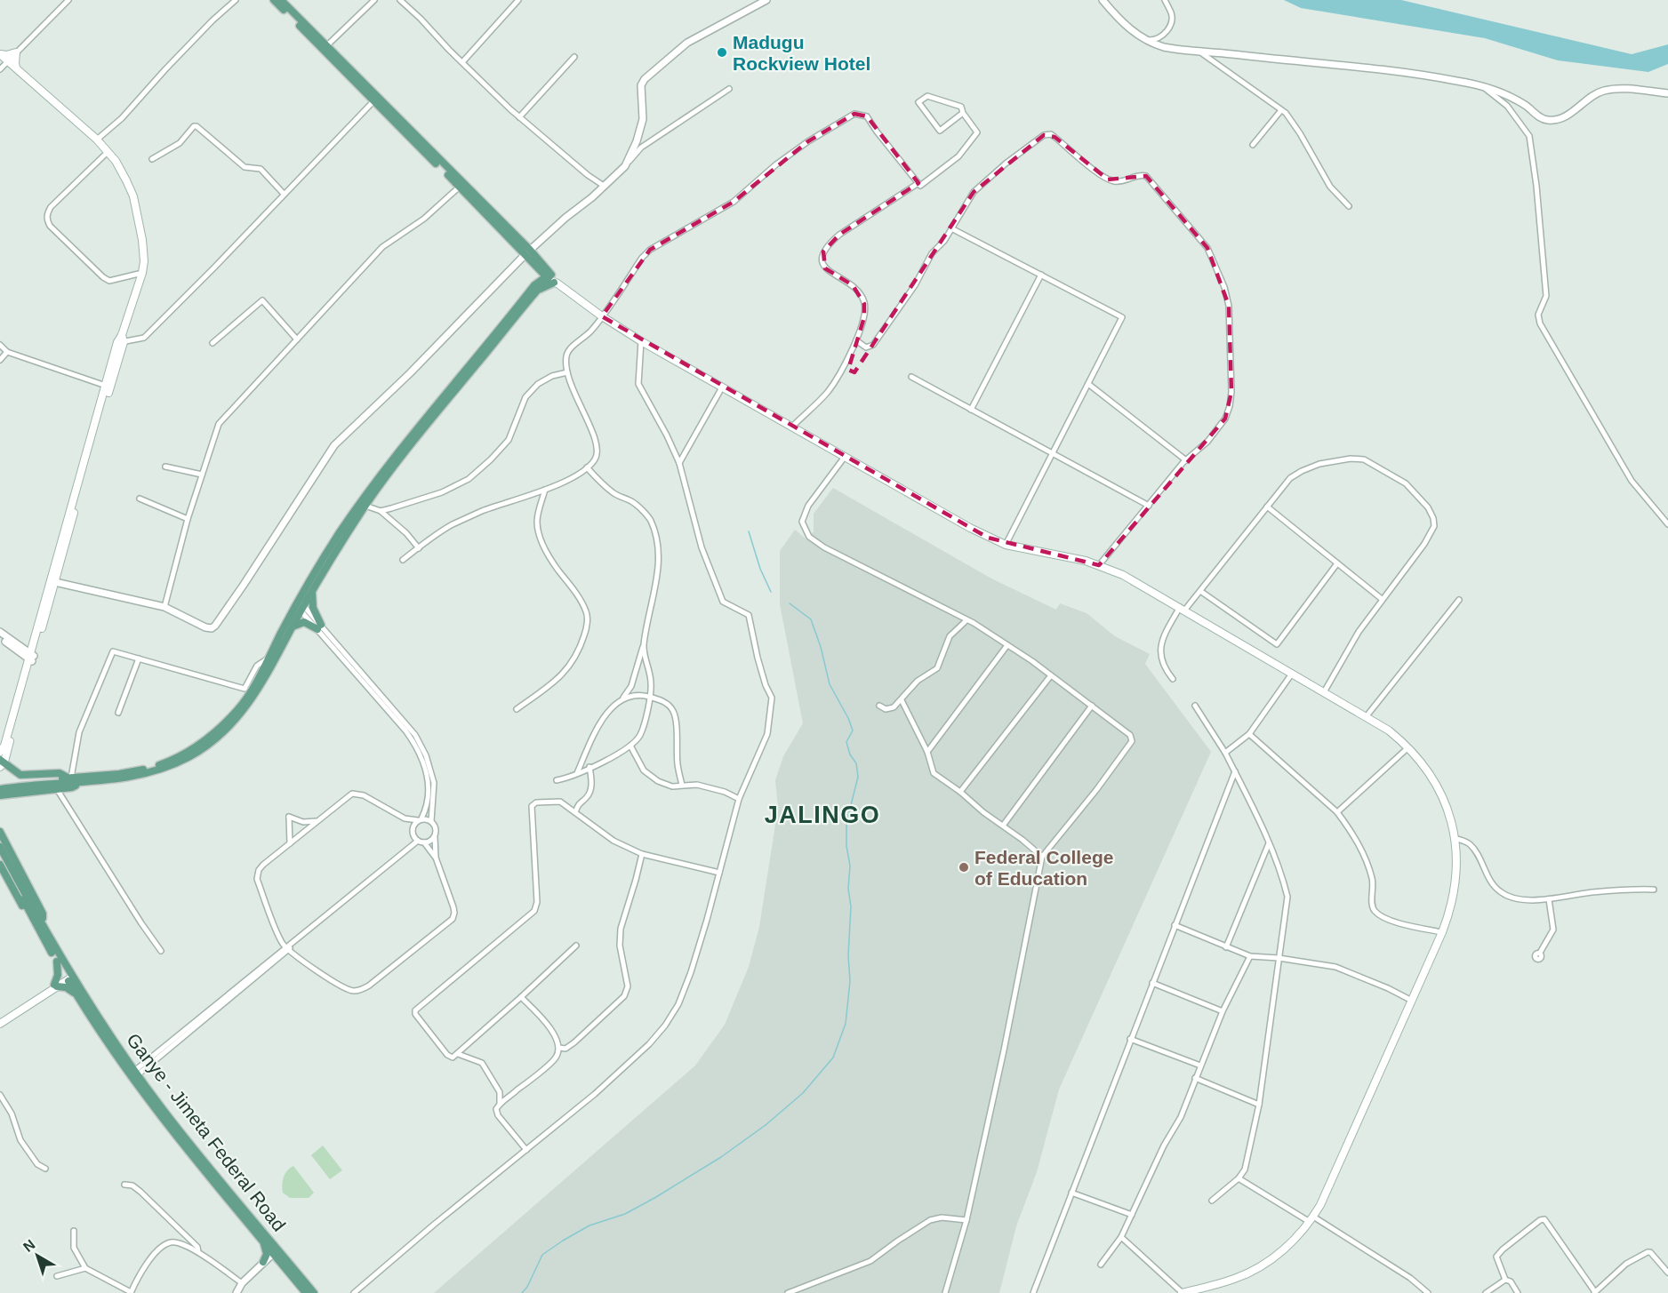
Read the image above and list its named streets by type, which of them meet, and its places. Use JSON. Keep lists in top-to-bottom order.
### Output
{
  "streets": {
    "main road": ["Ganye - Jimeta Federal Road"]
  },
  "districts": ["JALINGO"],
  "places": ["Madugu Rockview Hotel", "Federal College of Education"],
  "north": "top left"
}
